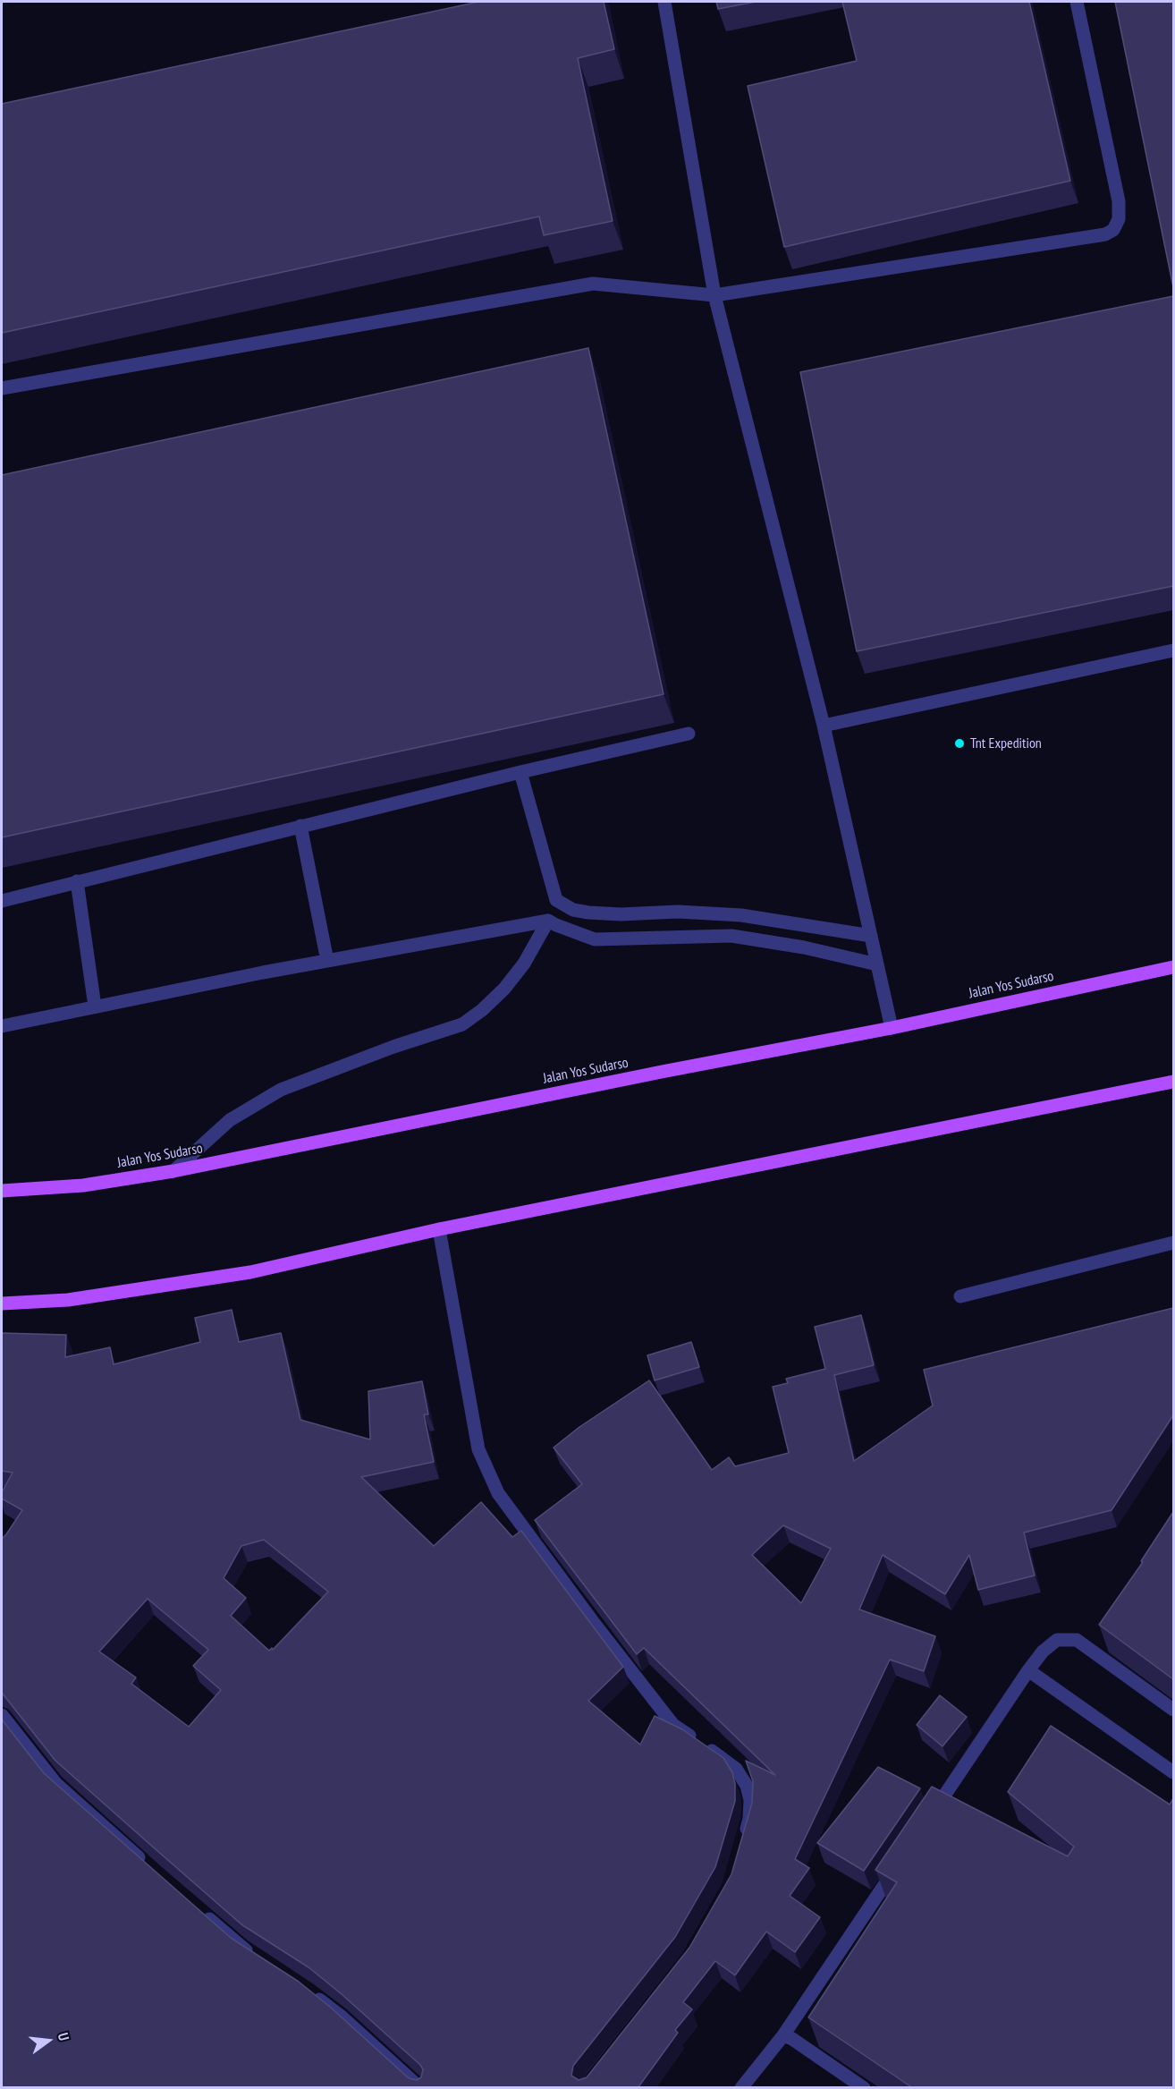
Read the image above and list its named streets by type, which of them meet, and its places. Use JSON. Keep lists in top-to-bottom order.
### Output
{
  "streets": {
    "main road": ["Jalan Yos Sudarso"]
  },
  "places": ["Tnt Expedition"],
  "north": "right"
}
